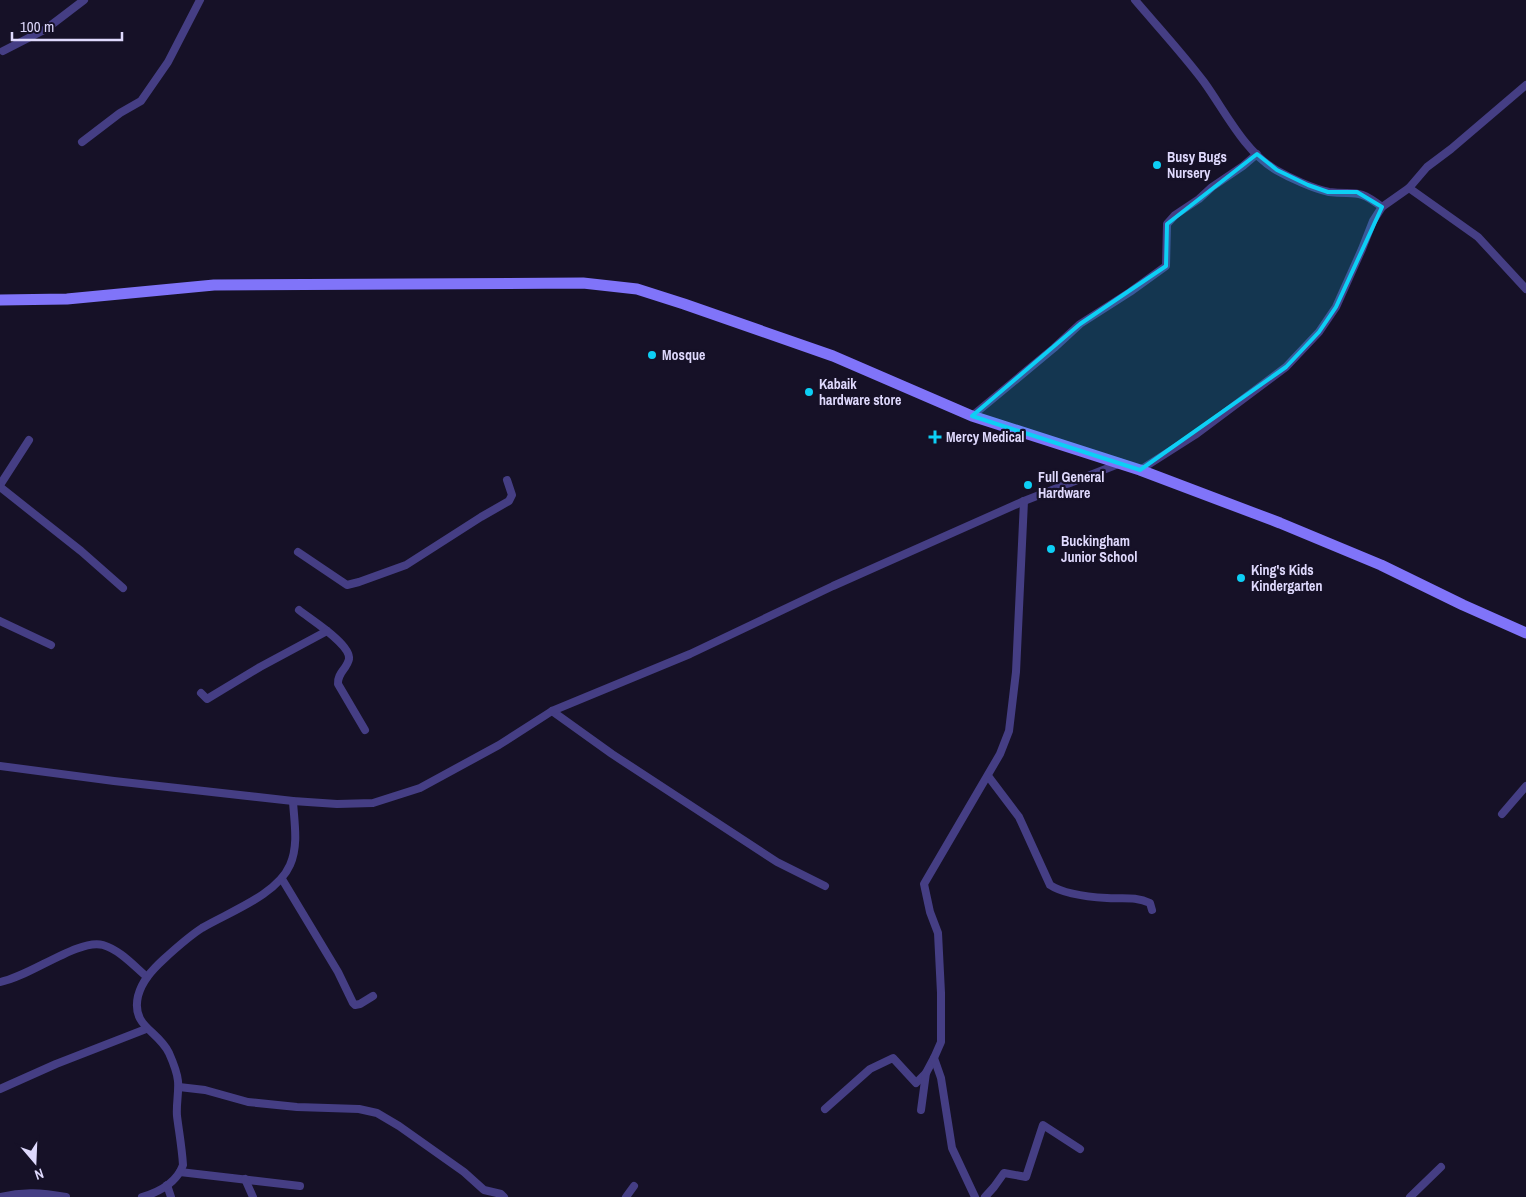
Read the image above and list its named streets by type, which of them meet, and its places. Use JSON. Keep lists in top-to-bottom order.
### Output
{
  "places": {
    "other": [
      "Busy Bugs Nursery",
      "Mosque",
      "Kabaik hardware store",
      "Full General Hardware",
      "Buckingham Junior School",
      "King's Kids Kindergarten"
    ],
    "health": ["Mercy Medical"]
  },
  "scale_bar": "100 m",
  "north": "bottom"
}
